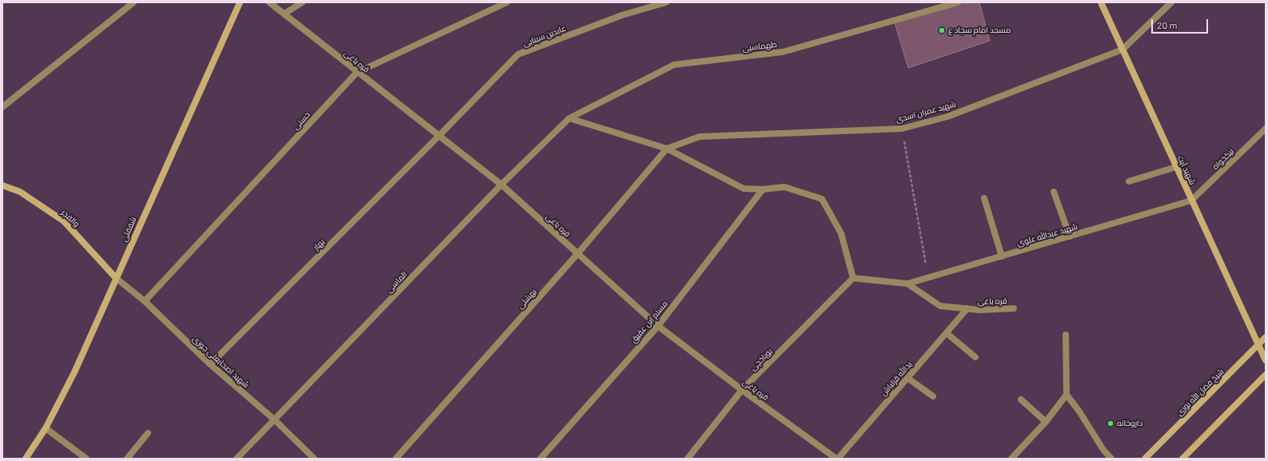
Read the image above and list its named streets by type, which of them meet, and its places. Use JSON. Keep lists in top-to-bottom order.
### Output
{
  "streets": {
    "main road": [
      "شهید آیت",
      "والفجر",
      "شفقتی",
      "شیخ فضل الله نوری"
    ],
    "street": [
      "عابدین سینایی",
      "طهماسبی",
      "قره باغی",
      "شهید عمران اسدی",
      "حسنی",
      "نیکخواه",
      "شهید عبدالله علوی",
      "بهار",
      "الماسی",
      "بهشتی",
      "مسلم ابن عقیق",
      "بویاخچی",
      "شهید اصحابعلی جوزی",
      "یدالله قزلباش"
    ]
  },
  "crossings": [
    ["عابدین سینایی", "قره باغی"],
    ["عابدین سینایی", "بهار"],
    ["طهماسبی", "الماسی"],
    ["قره باغی", "حسنی"],
    ["قره باغی", "شهید عبدالله علوی"],
    ["قره باغی", "بهار"],
    ["قره باغی", "الماسی"],
    ["قره باغی", "بهشتی"],
    ["قره باغی", "مسلم ابن عقیق"],
    ["قره باغی", "بویاخچی"],
    ["قره باغی", "یدالله قزلباش"],
    ["شهید عمران اسدی", "شهید آیت"],
    ["شهید عمران اسدی", "بهشتی"],
    ["حسنی", "شهید اصحابعلی جوزی"],
    ["نیکخواه", "شهید آیت"],
    ["نیکخواه", "شهید عبدالله علوی"],
    ["شهید آیت", "شهید عبدالله علوی"],
    ["شهید آیت", "شیخ فضل الله نوری"],
    ["والفجر", "شفقتی"],
    ["والفجر", "شهید اصحابعلی جوزی"],
    ["شفقتی", "شهید اصحابعلی جوزی"],
    ["بهار", "شهید اصحابعلی جوزی"],
    ["الماسی", "شهید اصحابعلی جوزی"]
  ],
  "places": ["مسجد امام سجاد ع", "داروخانه"],
  "scale_bar": "20 m"
}
